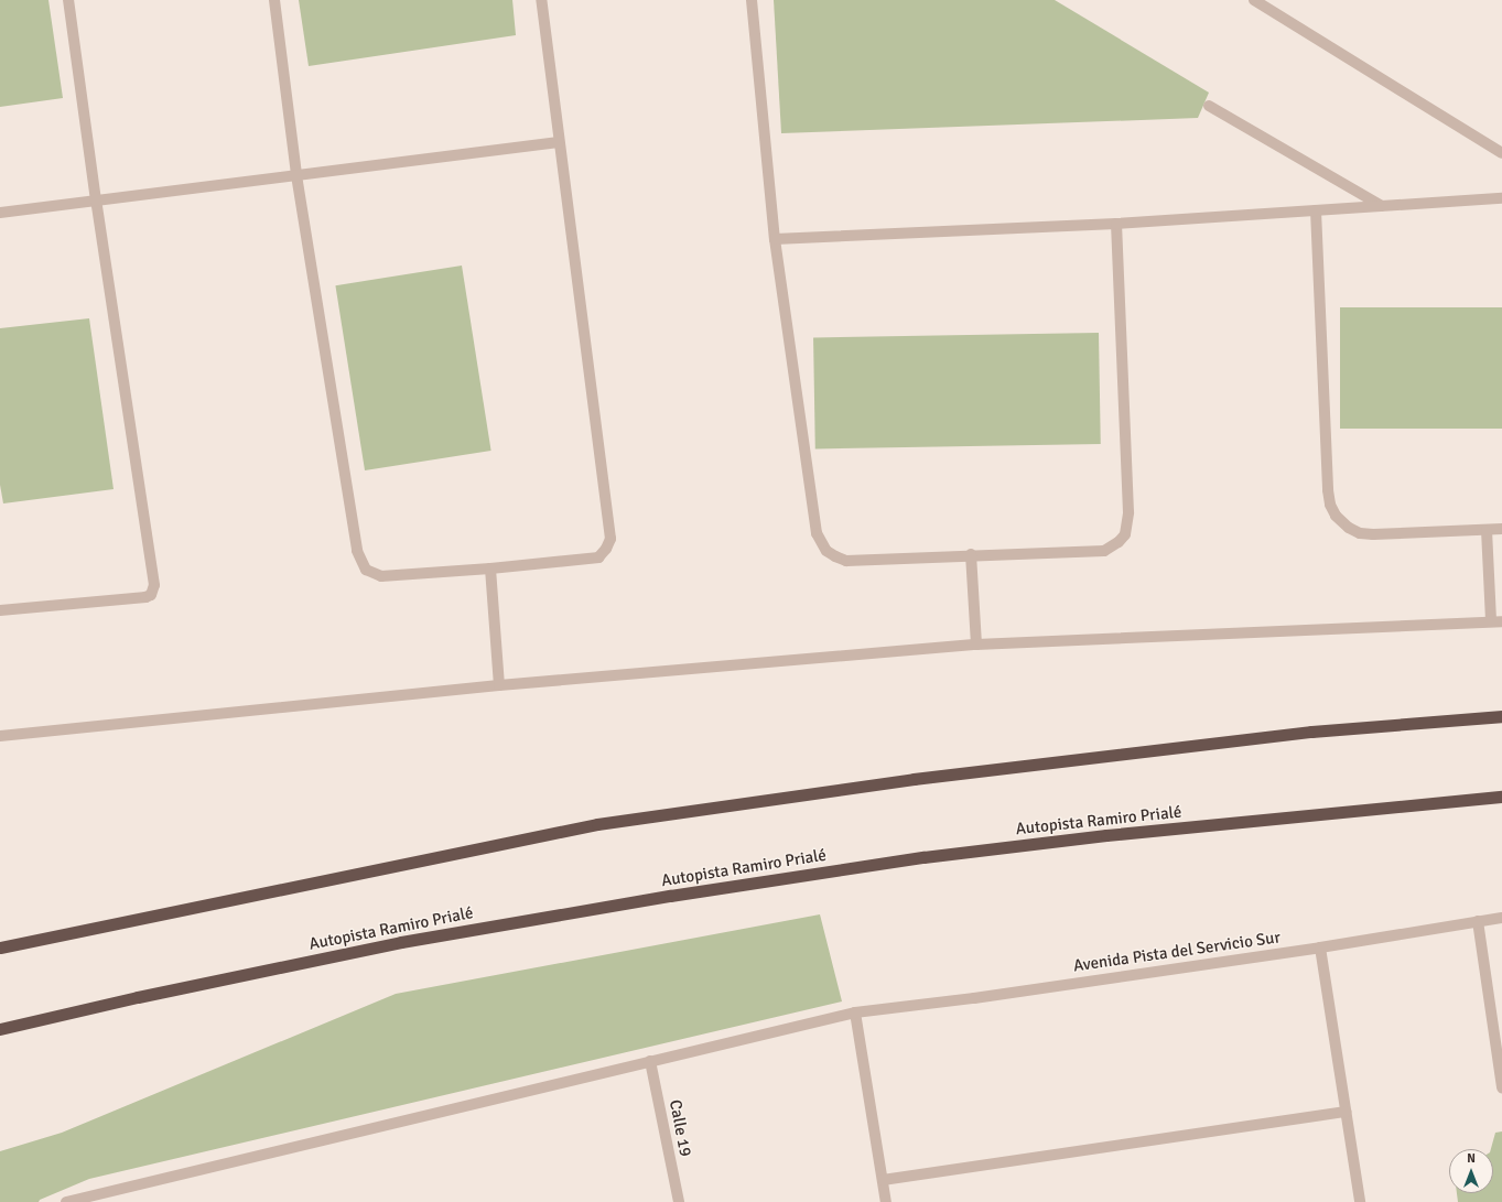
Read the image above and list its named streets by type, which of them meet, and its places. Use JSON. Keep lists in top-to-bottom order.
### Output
{
  "streets": {
    "highway": ["Autopista Ramiro Prialé"],
    "street": ["Avenida Pista del Servicio Sur", "Calle 19"]
  },
  "crossings": [
    ["Avenida Pista del Servicio Sur", "Calle 19"]
  ],
  "north": "top"
}
